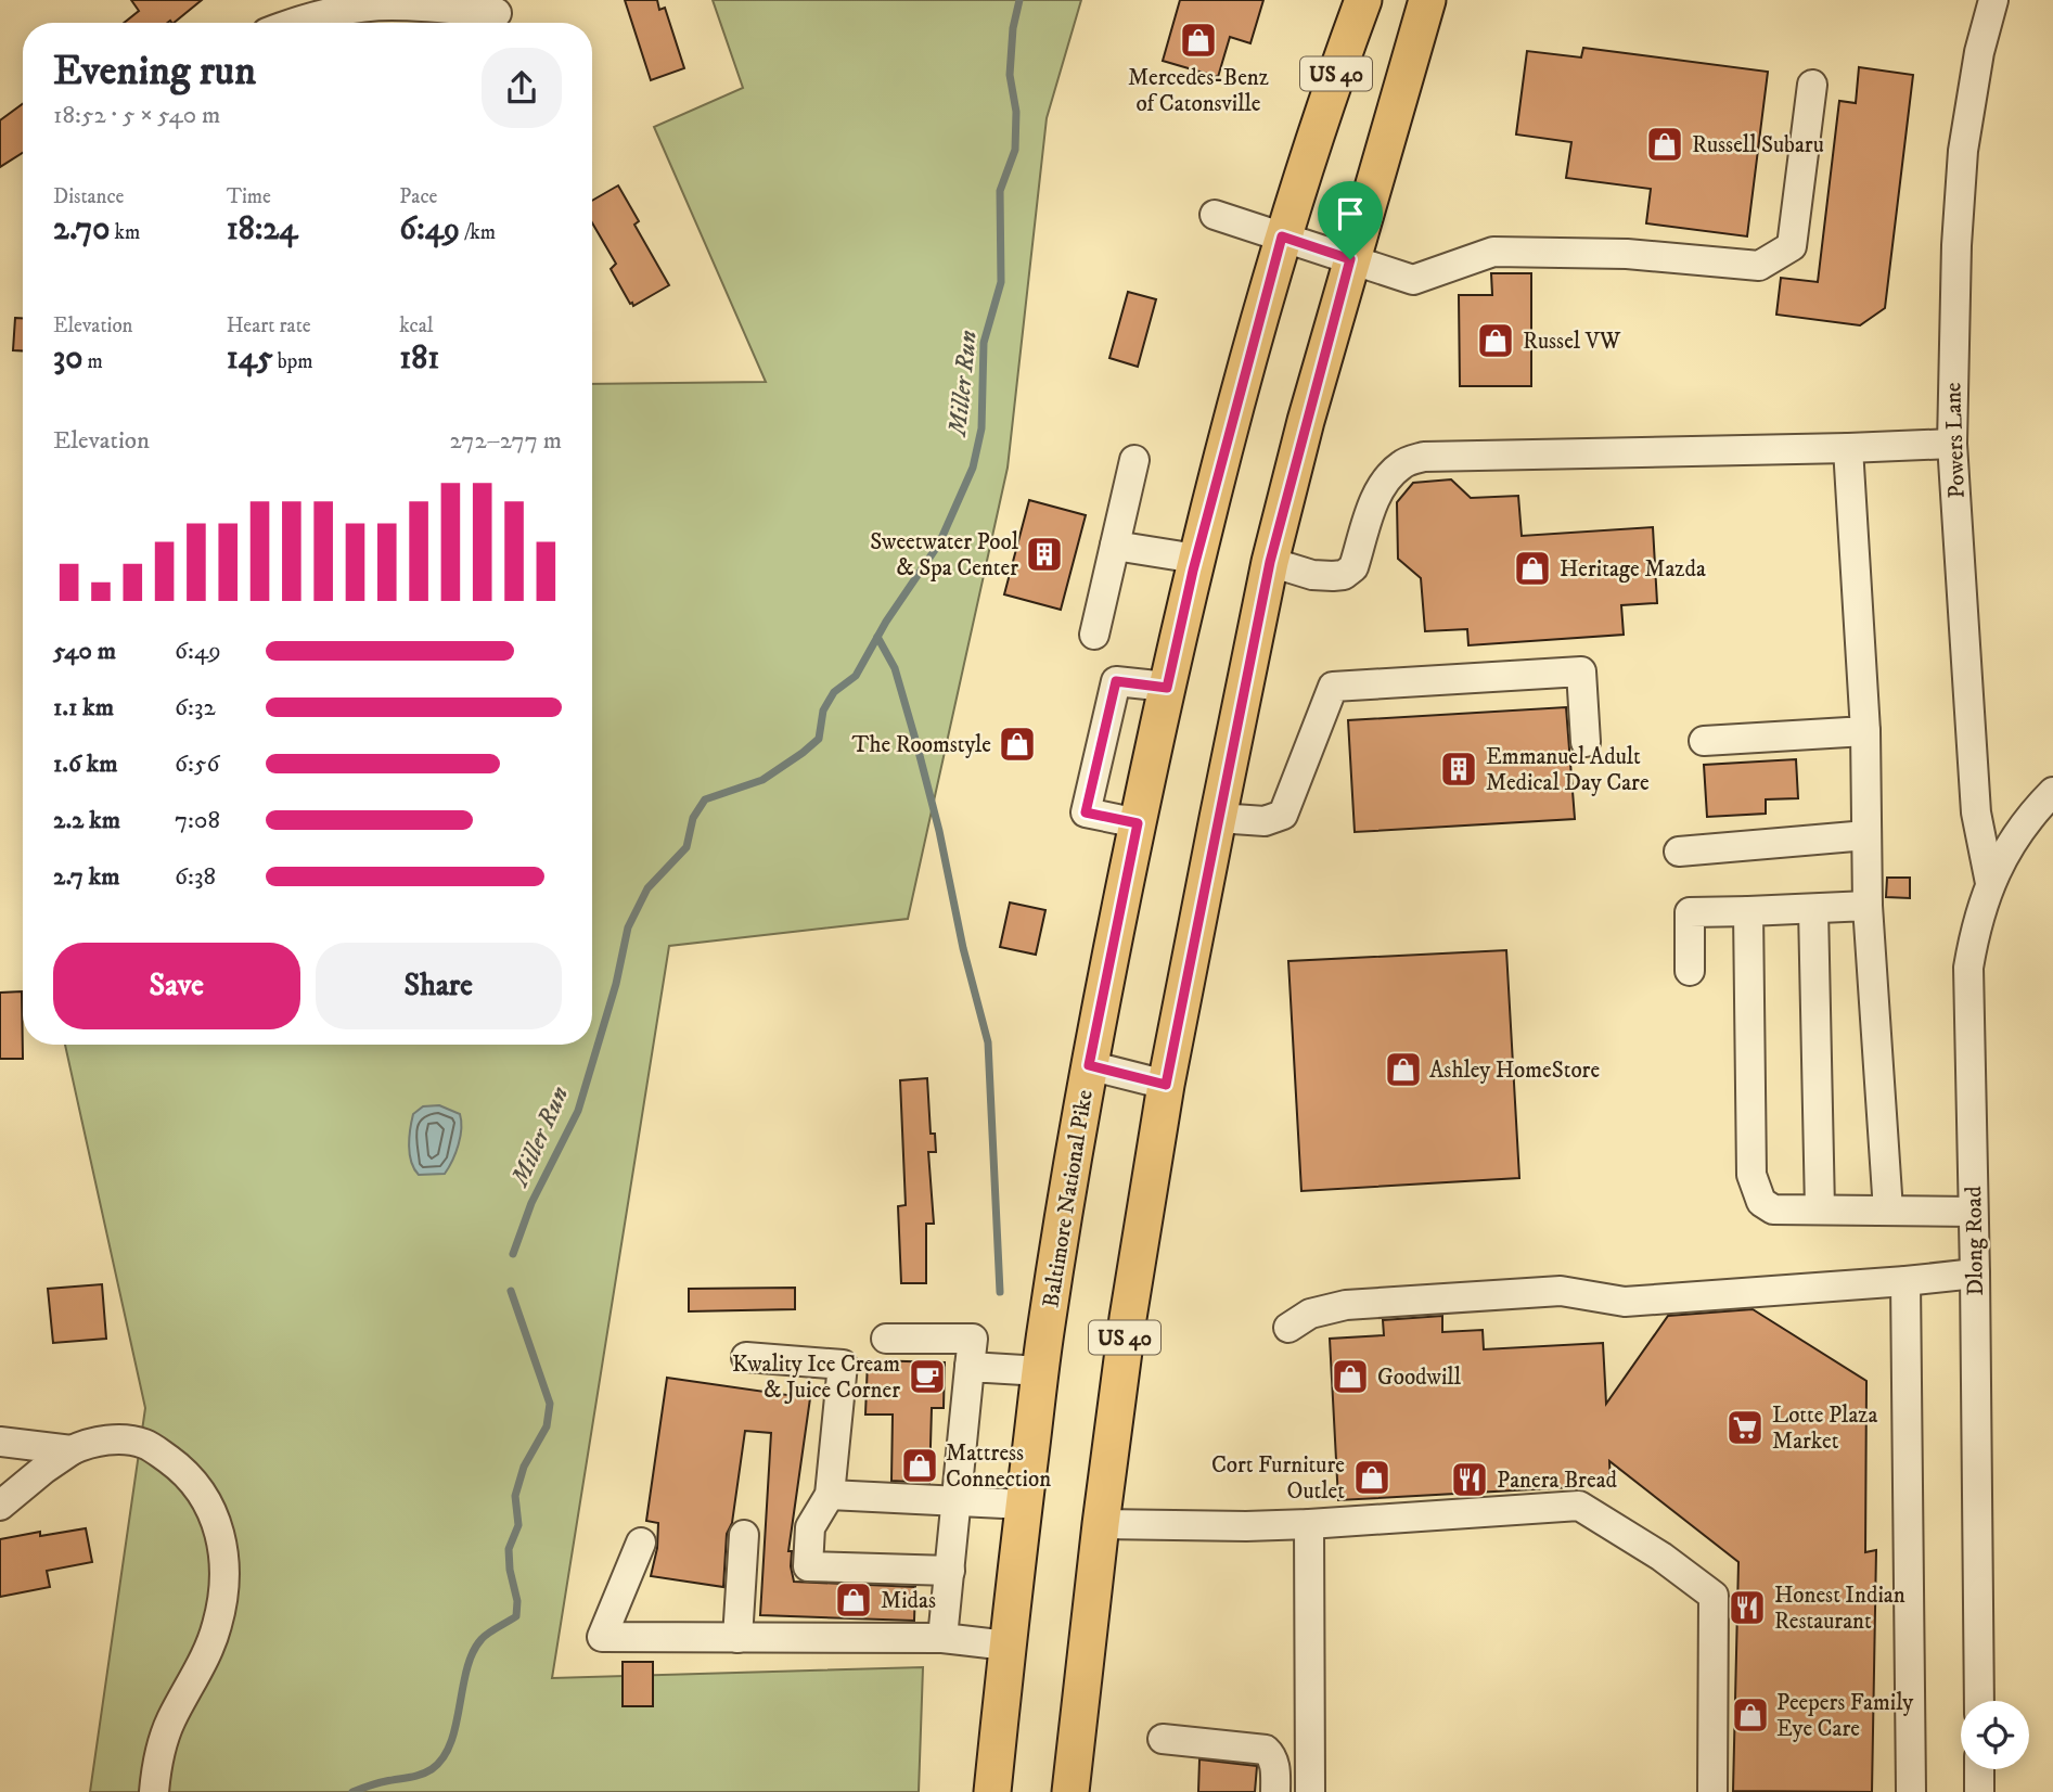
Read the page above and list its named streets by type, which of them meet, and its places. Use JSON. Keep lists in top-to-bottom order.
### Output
{
  "streets": {
    "main road": ["US 40", "Baltimore National Pike"],
    "street": ["Powers Lane", "Dlong Road"]
  },
  "crossings": [
    ["Powers Lane", "Dlong Road"]
  ],
  "water": ["Miller Run"],
  "places": {
    "shop": [
      "Mercedes-Benz of Catonsville",
      "Russell Subaru",
      "Russel VW",
      "Heritage Mazda",
      "The Roomstyle",
      "Ashley HomeStore",
      "Goodwill",
      "Mattress Connection",
      "Cort Furniture Outlet",
      "Midas",
      "Peepers Family Eye Care"
    ],
    "building": ["Sweetwater Pool & Spa Center", "Emmanuel Adult Medical Day Care"],
    "cafe": ["Kwality Ice Cream & Juice Corner"],
    "supermarket": ["Lotte Plaza Market"],
    "restaurant": ["Panera Bread", "Honest Indian Restaurant"]
  },
  "page": {
    "heading": ["Evening run", "18:52 · 5 × 540 m"],
    "stats": [
      ["Distance", "2.70 km"],
      ["Time", "18:24"],
      ["Pace", "6:49 /km"],
      ["Elevation", "30 m"],
      ["Heart rate", "145 bpm"],
      ["kcal", "181"]
    ],
    "chart": ["Elevation", "272–277 m"],
    "list": [
      {
        "name": "540 m",
        "note": "6:49"
      },
      {
        "name": "1.1 km",
        "note": "6:32"
      },
      {
        "name": "1.6 km",
        "note": "6:56"
      },
      {
        "name": "2.2 km",
        "note": "7:08"
      },
      {
        "name": "2.7 km",
        "note": "6:38"
      }
    ],
    "buttons": ["Save", "Share"]
  }
}
